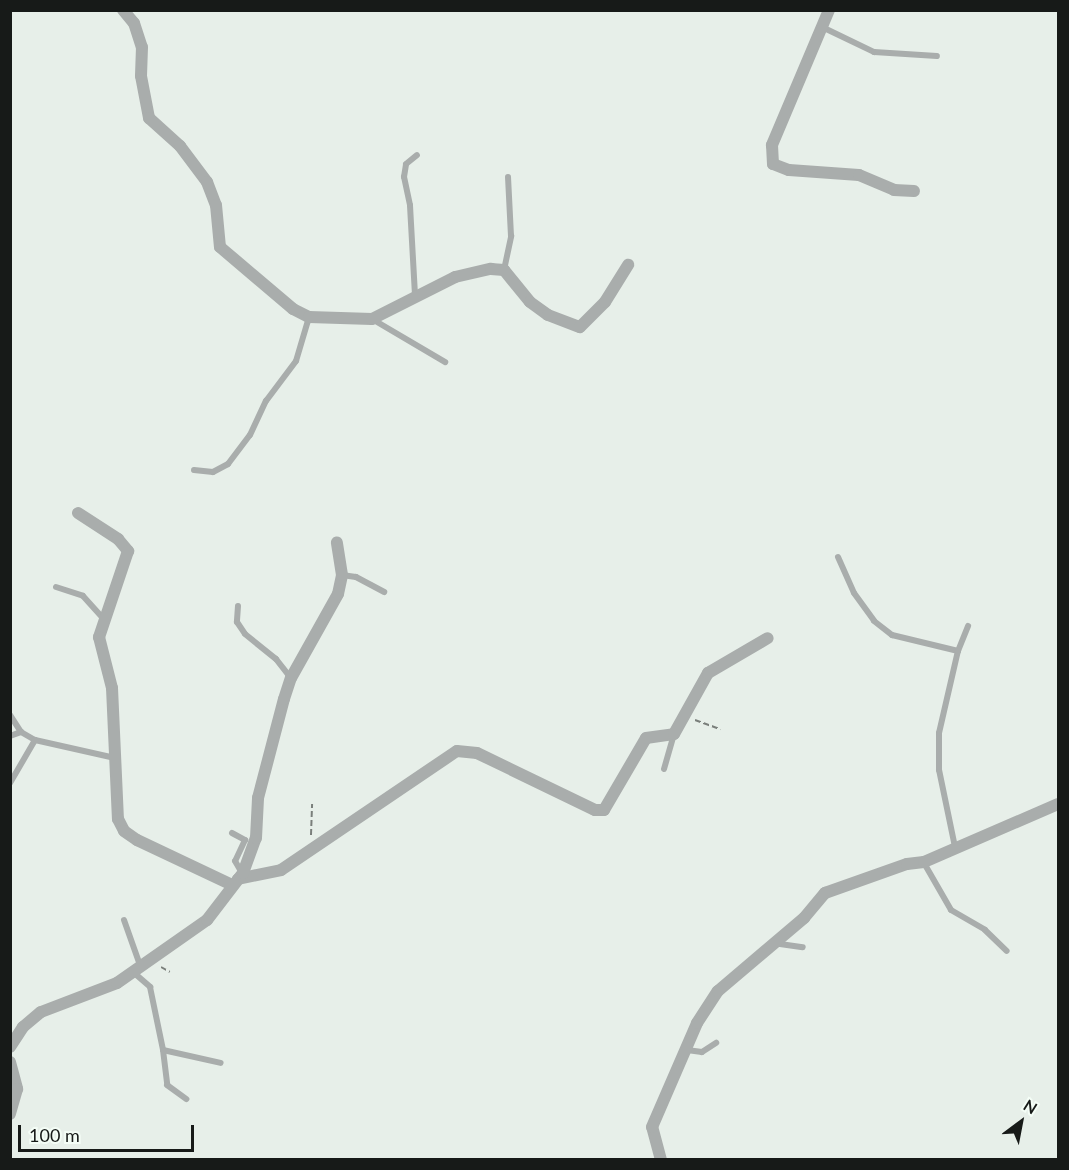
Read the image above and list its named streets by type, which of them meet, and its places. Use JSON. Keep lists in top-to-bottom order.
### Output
{
  "scale_bar": "100 m",
  "north": "top right"
}
